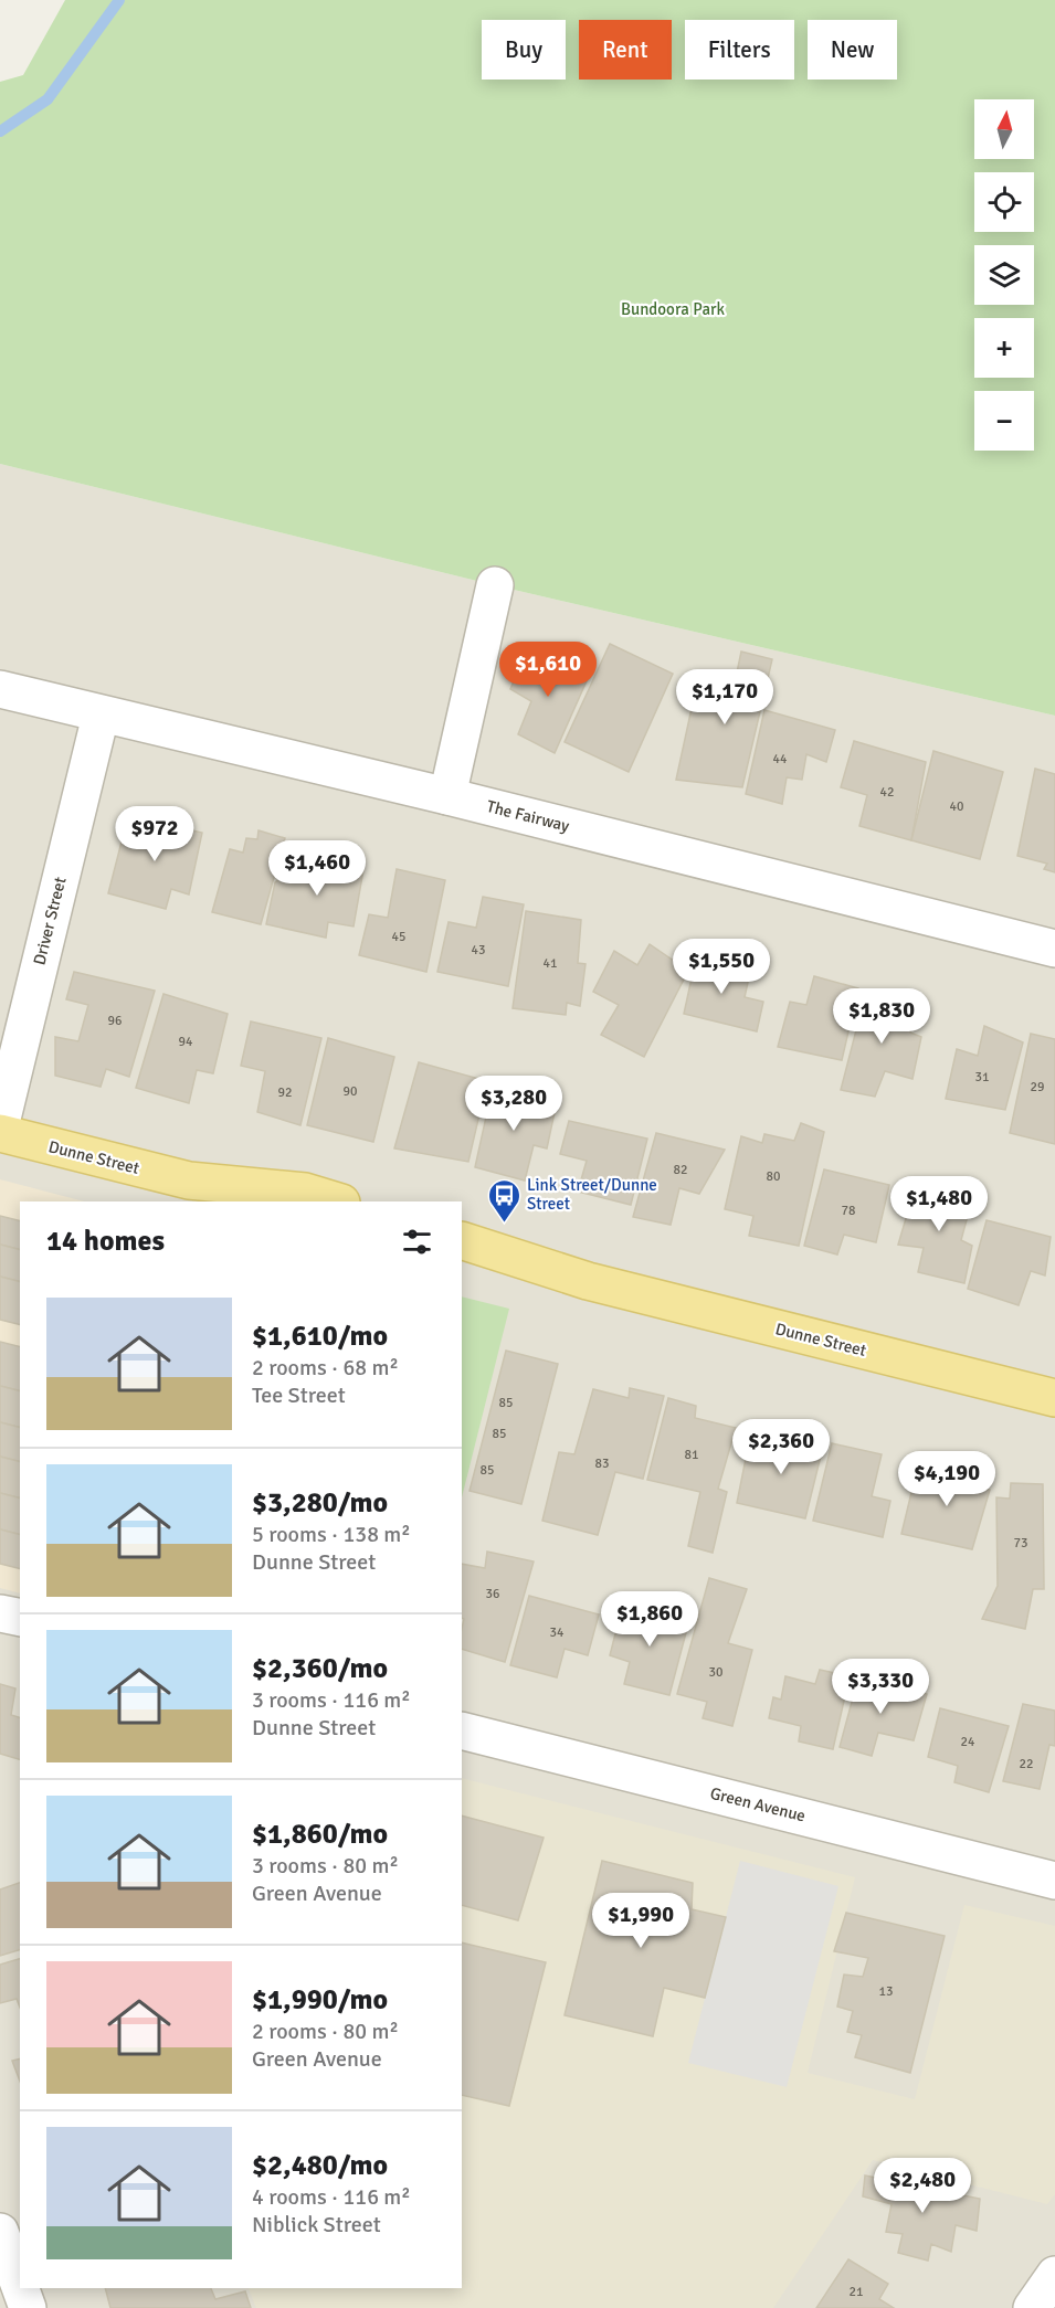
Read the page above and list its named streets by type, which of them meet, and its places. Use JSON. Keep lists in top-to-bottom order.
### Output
{
  "streets": {
    "main road": ["Dunne Street"],
    "street": ["The Fairway", "Driver Street", "Green Avenue"]
  },
  "crossings": [
    ["The Fairway", "Driver Street"]
  ],
  "parks": ["Bundoora Park"],
  "places": {
    "bus stop": ["Link Street/Dunne Street"]
  },
  "house_numbers": [
    "44",
    "42",
    "40",
    "45",
    "43",
    "41",
    "96",
    "94",
    "31",
    "29",
    "90",
    "92",
    "82",
    "80",
    "78",
    "85",
    "85",
    "81",
    "83",
    "85",
    "73",
    "36",
    "34",
    "30",
    "24",
    "22",
    "13",
    "21"
  ],
  "north": "top",
  "page": {
    "chip": [
      "Buy",
      "Rent",
      "Filters",
      "New"
    ],
    "map_buttons": ["+", "−"],
    "price": [
      "$1,610",
      "$1,170",
      "$972",
      "$1,460",
      "$1,550",
      "$1,830",
      "$3,280",
      "$1,480",
      "$2,360",
      "$4,190",
      "$1,860",
      "$3,330",
      "$1,990",
      "$2,480"
    ],
    "heading": "14 homes",
    "list": [
      {
        "name": "$1,610/mo",
        "note": "2 rooms · 68 m² · Tee Street"
      },
      {
        "name": "$3,280/mo",
        "note": "5 rooms · 138 m² · Dunne Street"
      },
      {
        "name": "$2,360/mo",
        "note": "3 rooms · 116 m² · Dunne Street"
      },
      {
        "name": "$1,860/mo",
        "note": "3 rooms · 80 m² · Green Avenue"
      },
      {
        "name": "$1,990/mo",
        "note": "2 rooms · 80 m² · Green Avenue"
      },
      {
        "name": "$2,480/mo",
        "note": "4 rooms · 116 m² · Niblick Street"
      }
    ]
  }
}
